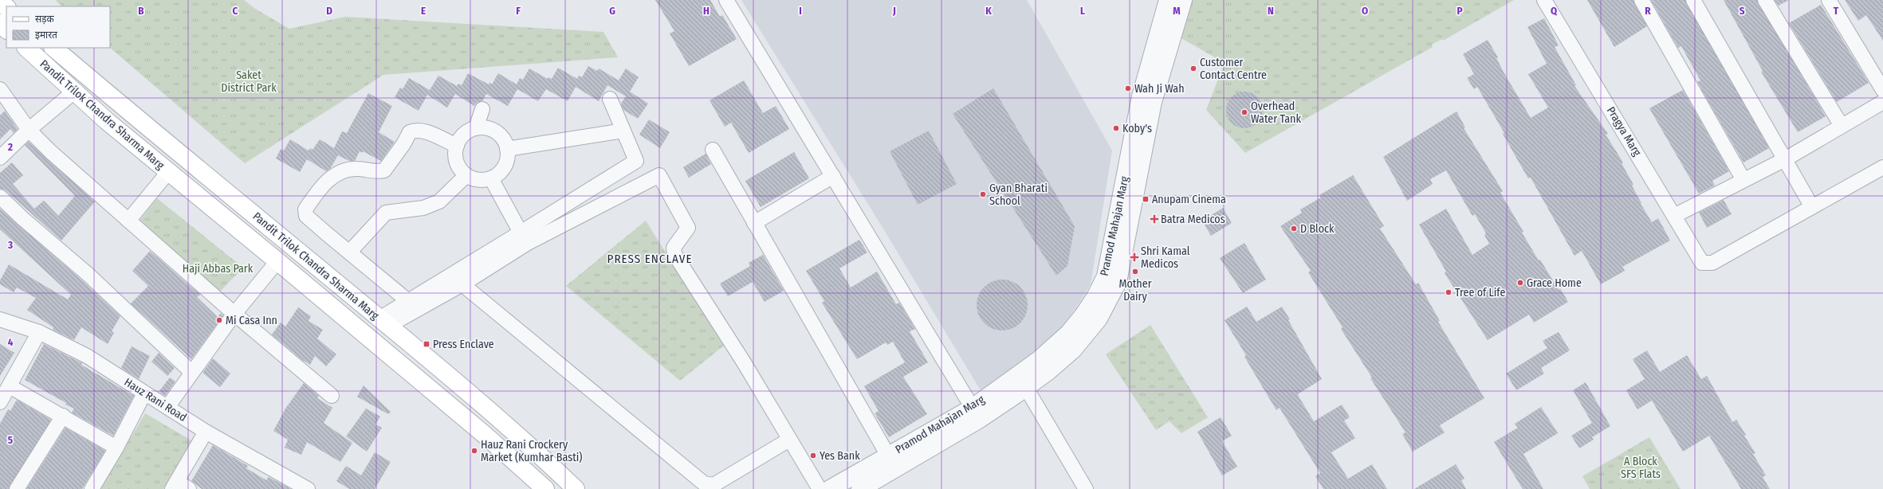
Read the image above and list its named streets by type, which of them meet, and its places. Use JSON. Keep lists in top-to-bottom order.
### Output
{
  "streets": {
    "main road": ["Pandit Trilok Chandra Sharma Marg"],
    "street": ["Pragya Marg", "Pramod Mahajan Marg", "Hauz Rani Road"]
  },
  "districts": ["PRESS ENCLAVE"],
  "parks": ["Saket District Park", "Haji Abbas Park", "A Block SFS Flats"],
  "places": {
    "other": [
      "Customer Contact Centre",
      "Wah Ji Wah",
      "Overhead Water Tank",
      "Koby's",
      "Gyan Bharati School",
      "D Block",
      "Mother Dairy",
      "Grace Home",
      "Tree of Life",
      "Mi Casa Inn",
      "Hauz Rani Crockery Market (Kumhar Basti)",
      "Yes Bank"
    ],
    "transit": ["Anupam Cinema", "Press Enclave"],
    "health": ["Batra Medicos", "Shri Kamal Medicos"]
  },
  "legend": ["सड़क", "इमारत"],
  "grid": {
    "columns": [
      "B",
      "C",
      "D",
      "E",
      "F",
      "G",
      "H",
      "I",
      "J",
      "K",
      "L",
      "M",
      "N",
      "O",
      "P",
      "Q",
      "R",
      "S",
      "T"
    ],
    "rows": [
      "2",
      "3",
      "4",
      "5"
    ]
  }
}
